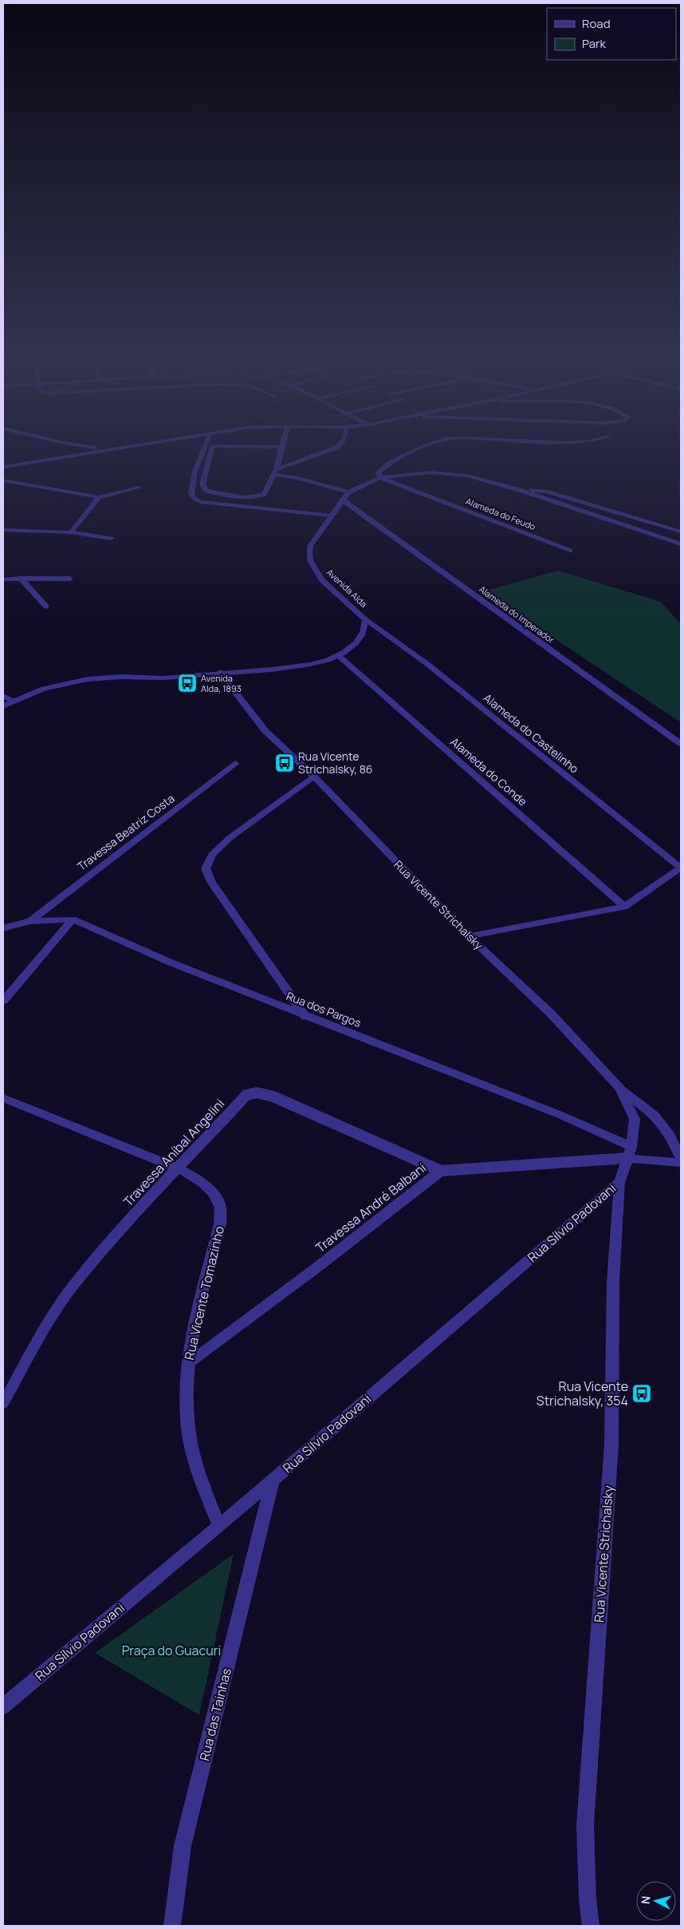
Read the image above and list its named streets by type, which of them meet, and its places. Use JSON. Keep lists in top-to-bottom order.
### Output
{
  "streets": {
    "street": [
      "Alameda do Feudo",
      "Avenida Alda",
      "Alameda do Imperador",
      "Alameda do Castelinho",
      "Alameda do Conde",
      "Travessa Beatriz Costa",
      "Rua Vicente Strichalsky",
      "Rua dos Pargos",
      "Rua Sílvio Padovani",
      "Rua Vicente Tomazinho",
      "Rua das Tainhas"
    ],
    "lane": ["Travessa Aníbal Angelini", "Travessa André Balbani"]
  },
  "crossings": [
    ["Alameda do Feudo", "Avenida Alda"],
    ["Avenida Alda", "Alameda do Imperador"],
    ["Avenida Alda", "Alameda do Castelinho"],
    ["Avenida Alda", "Alameda do Conde"],
    ["Avenida Alda", "Rua Vicente Strichalsky"],
    ["Travessa Beatriz Costa", "Rua dos Pargos"],
    ["Rua Vicente Strichalsky", "Rua dos Pargos"],
    ["Rua Vicente Strichalsky", "Rua Sílvio Padovani"],
    ["Rua dos Pargos", "Rua Sílvio Padovani"],
    ["Travessa Aníbal Angelini", "Travessa André Balbani"],
    ["Travessa Aníbal Angelini", "Rua Vicente Tomazinho"],
    ["Travessa André Balbani", "Rua Sílvio Padovani"],
    ["Travessa André Balbani", "Rua Vicente Tomazinho"],
    ["Rua Sílvio Padovani", "Rua Vicente Tomazinho"],
    ["Rua Sílvio Padovani", "Rua das Tainhas"]
  ],
  "parks": ["Praça do Guacuri"],
  "places": {
    "bus stop": ["Avenida Alda, 1893", "Rua Vicente Strichalsky, 86", "Rua Vicente Strichalsky, 354"]
  },
  "legend": ["Road", "Park"],
  "north": "left"
}
